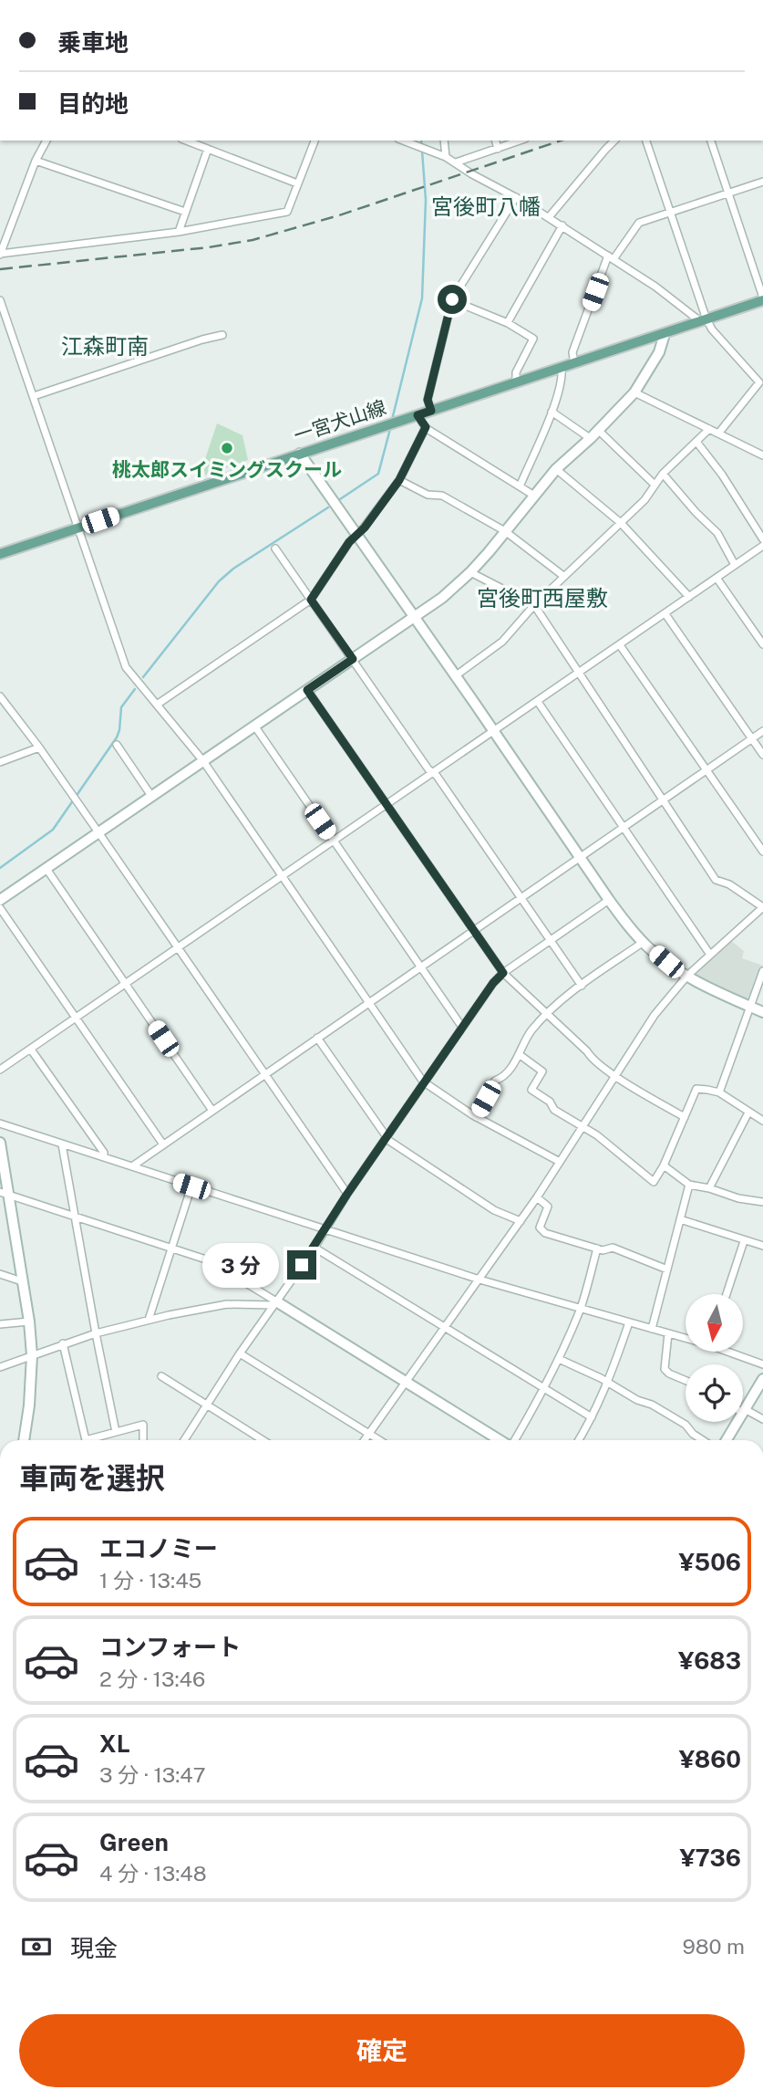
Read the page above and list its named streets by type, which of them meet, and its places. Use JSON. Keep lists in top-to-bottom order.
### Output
{
  "streets": {
    "main road": ["一宮犬山線"]
  },
  "districts": ["宮後町八幡", "江森町南", "宮後町西屋敷"],
  "places": ["桃太郎スイミングスクール"],
  "north": "bottom",
  "page": {
    "banner": ["乗車地", "目的地"],
    "bubble": "3 分",
    "heading": "車両を選択",
    "list": [
      {
        "name": "エコノミー",
        "note": "1 分 · 13:45",
        "value": "¥506"
      },
      {
        "name": "コンフォート",
        "note": "2 分 · 13:46",
        "value": "¥683"
      },
      {
        "name": "XL",
        "note": "3 分 · 13:47",
        "value": "¥860"
      },
      {
        "name": "Green",
        "note": "4 分 · 13:48",
        "value": "¥736"
      }
    ],
    "pay": ["現金", "980 m"],
    "buttons": "確定"
  }
}
